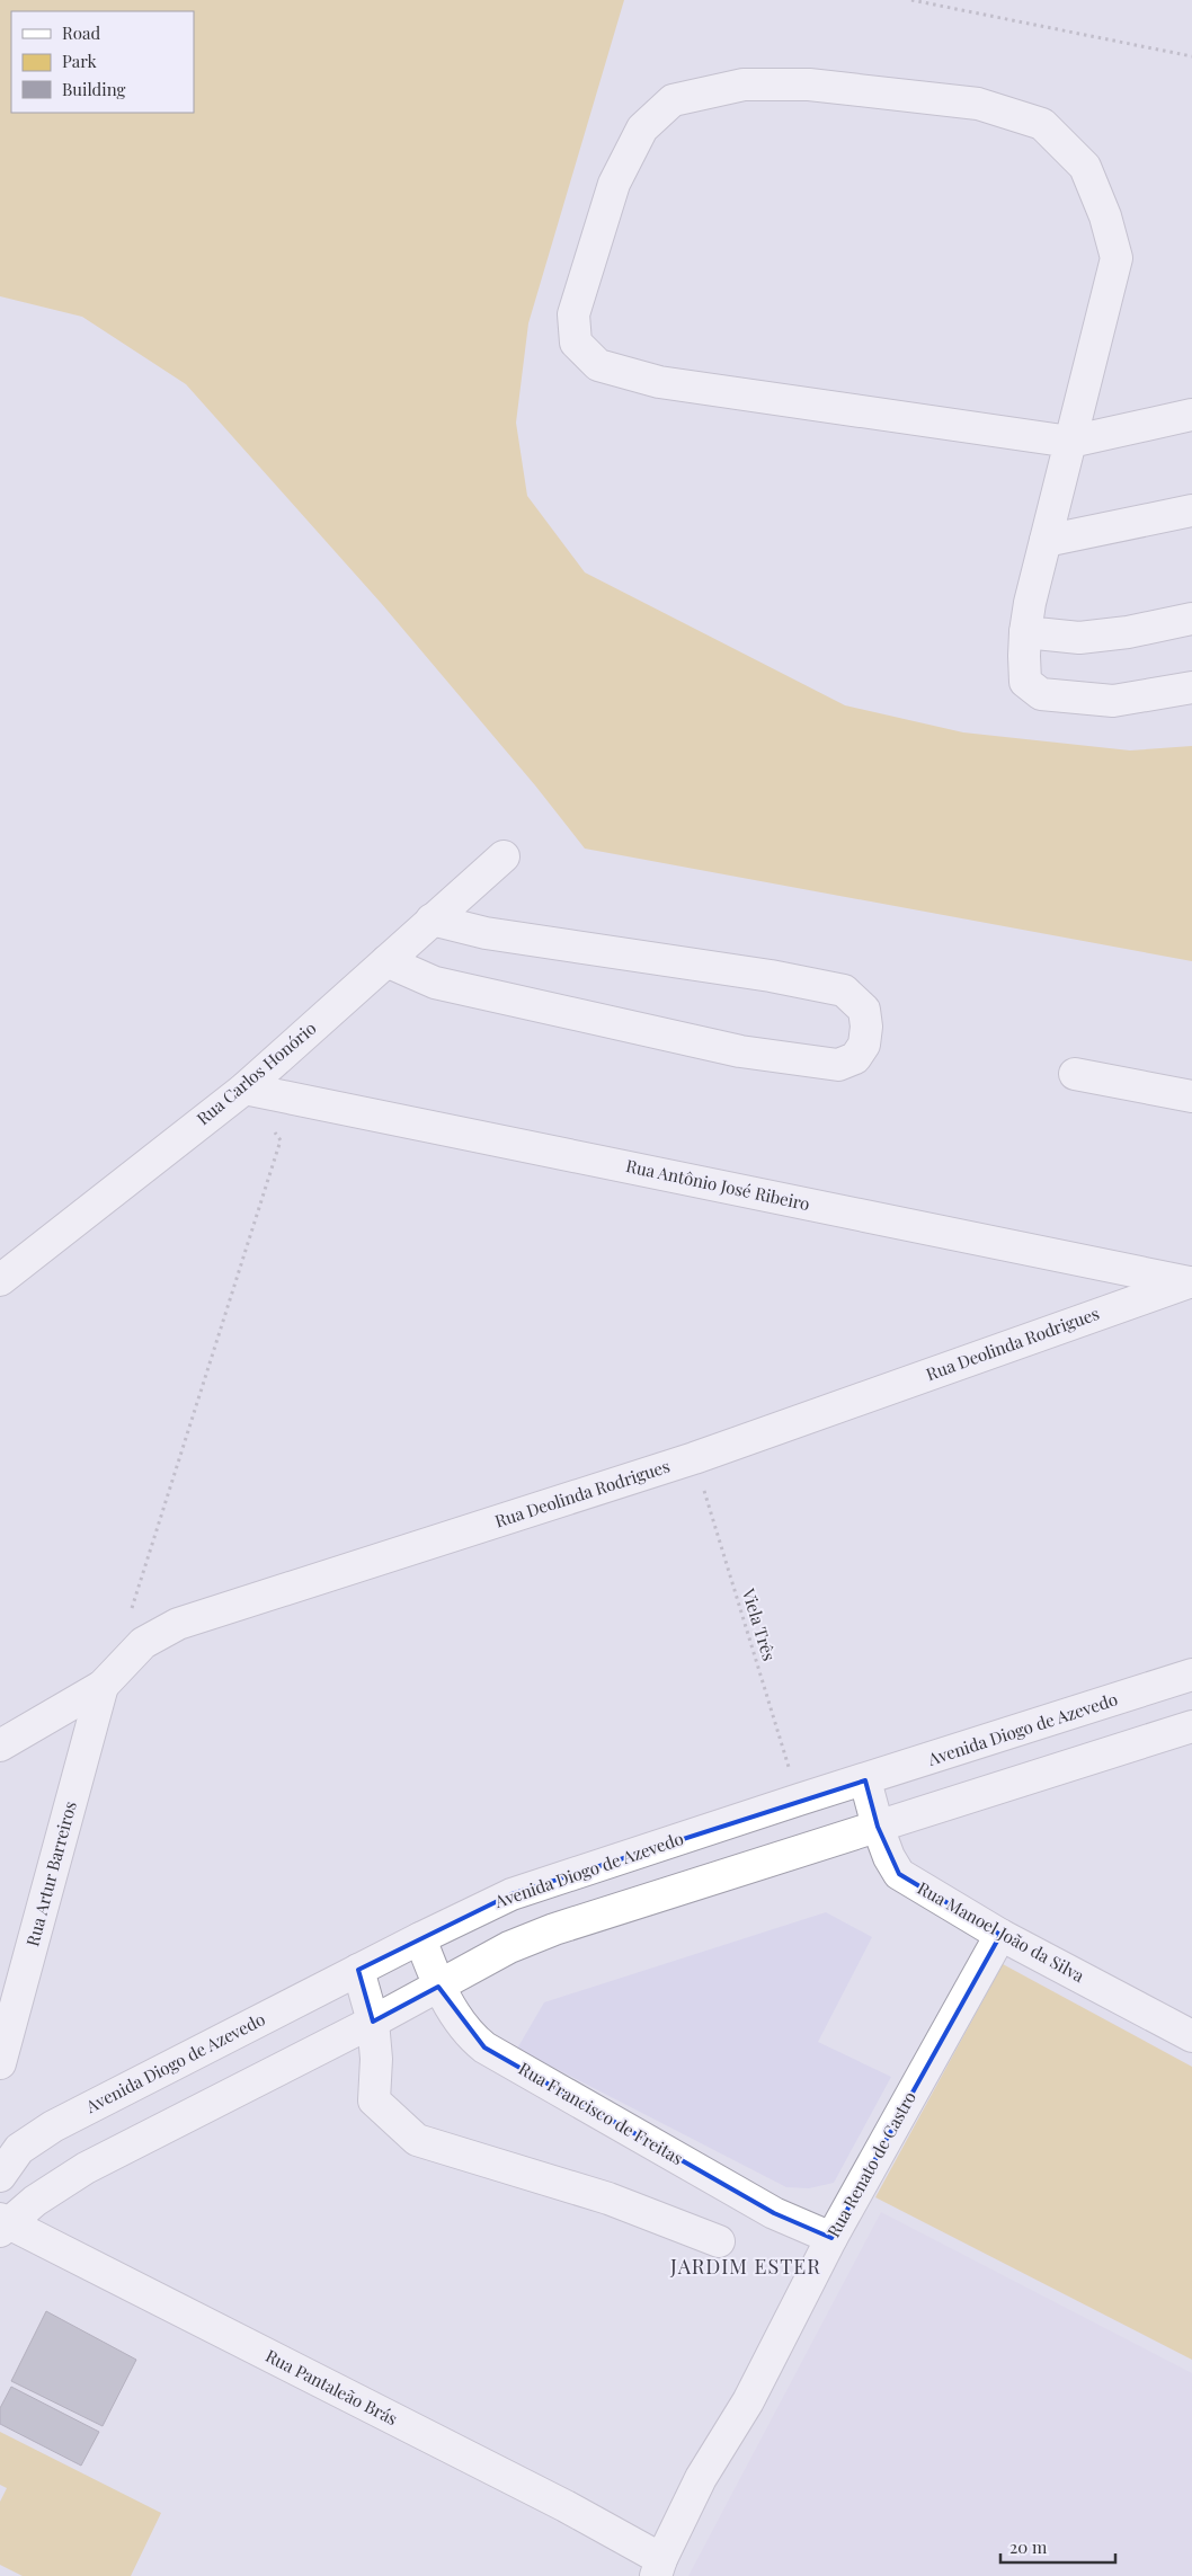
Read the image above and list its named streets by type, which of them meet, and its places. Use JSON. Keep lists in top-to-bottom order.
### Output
{
  "streets": {
    "street": [
      "Rua Carlos Honório",
      "Rua Antônio José Ribeiro",
      "Rua Deolinda Rodrigues",
      "Avenida Diogo de Azevedo",
      "Rua Artur Barreiros",
      "Rua Manoel João da Silva",
      "Rua Francisco de Freitas",
      "Rua Renato de Castro",
      "Rua Pantaleão Brás"
    ],
    "path": ["Viela Três"]
  },
  "crossings": [
    ["Rua Carlos Honório", "Rua Antônio José Ribeiro"],
    ["Rua Antônio José Ribeiro", "Rua Deolinda Rodrigues"],
    ["Rua Deolinda Rodrigues", "Viela Três"],
    ["Rua Deolinda Rodrigues", "Rua Artur Barreiros"],
    ["Viela Três", "Avenida Diogo de Azevedo"],
    ["Avenida Diogo de Azevedo", "Rua Manoel João da Silva"],
    ["Avenida Diogo de Azevedo", "Rua Francisco de Freitas"],
    ["Rua Manoel João da Silva", "Rua Renato de Castro"],
    ["Rua Francisco de Freitas", "Rua Renato de Castro"],
    ["Rua Renato de Castro", "Rua Pantaleão Brás"]
  ],
  "districts": ["JARDIM ESTER"],
  "legend": ["Road", "Park", "Building"],
  "scale_bar": "20 m"
}
